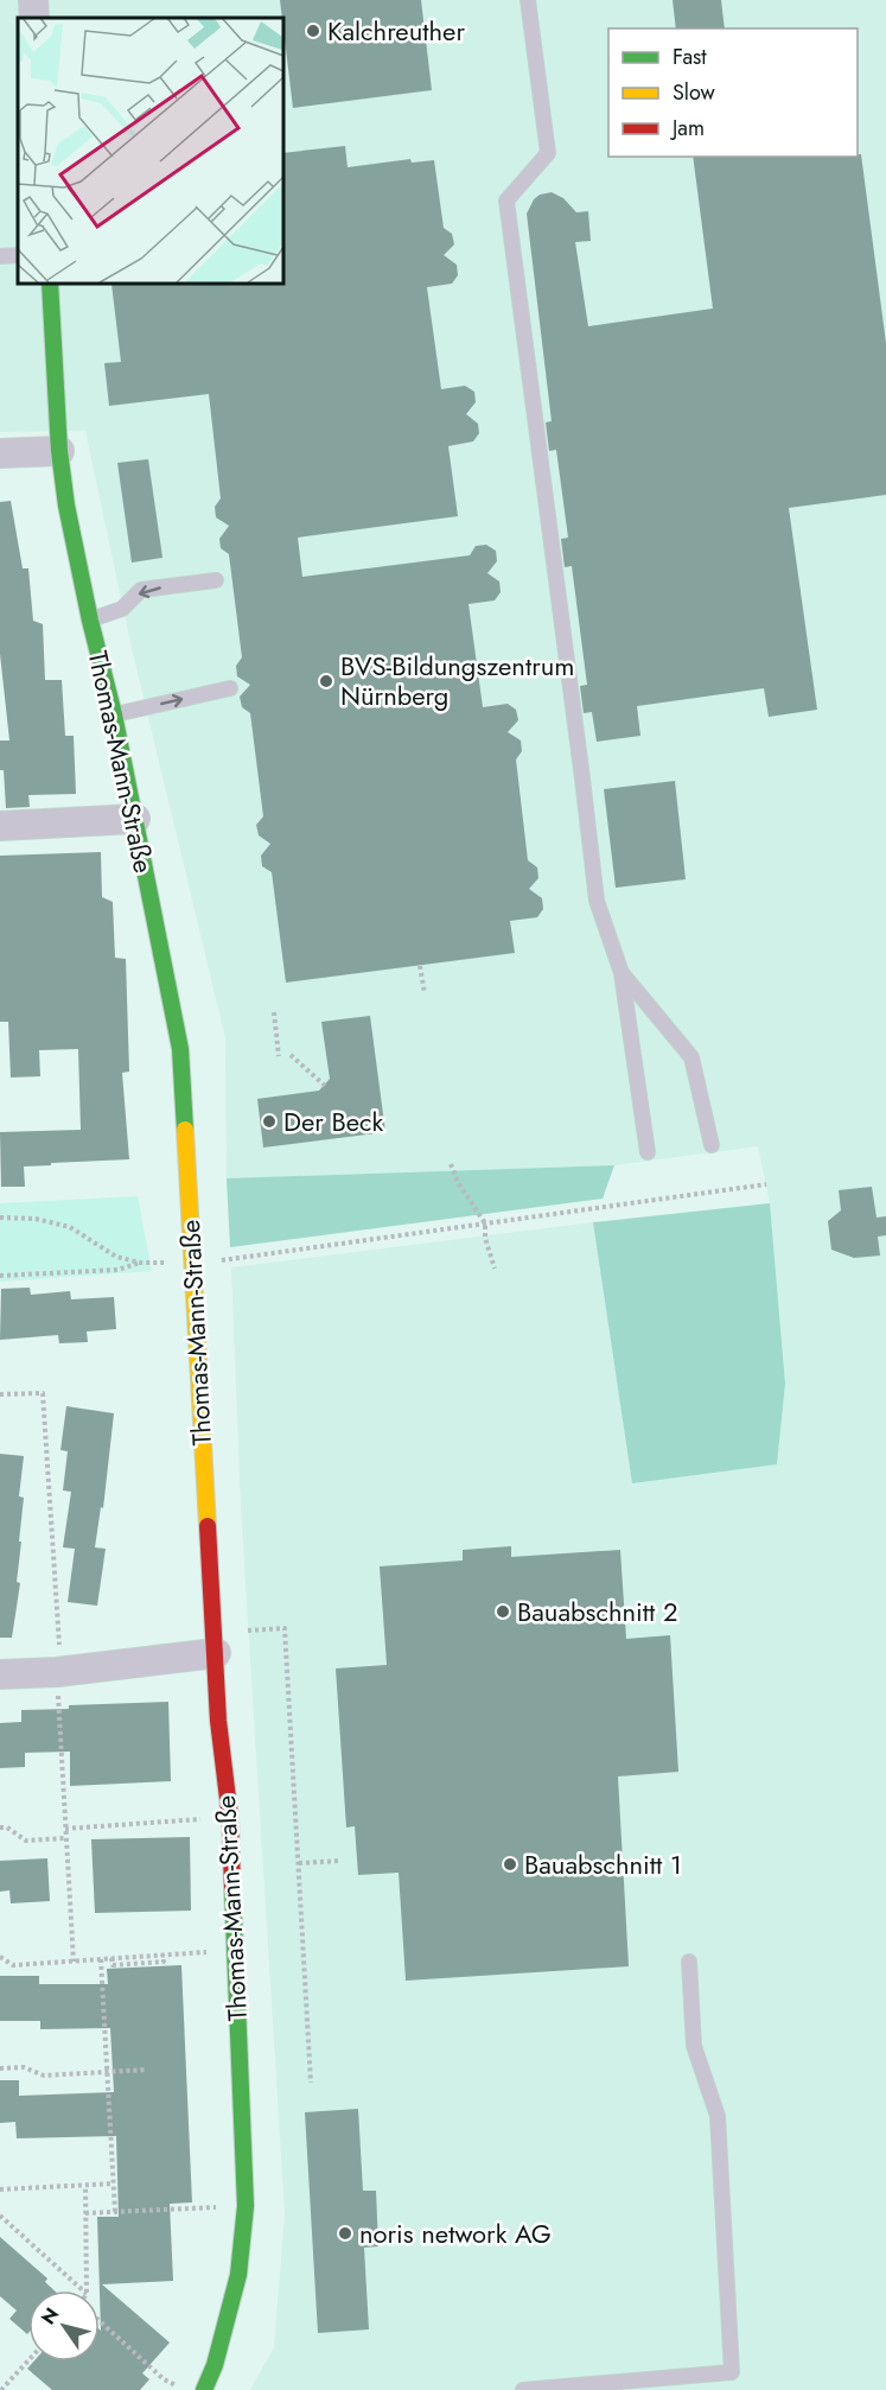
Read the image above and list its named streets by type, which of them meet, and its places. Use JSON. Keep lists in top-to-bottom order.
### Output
{
  "streets": {
    "street": ["Thomas-Mann-Straße"]
  },
  "places": [
    "Kalchreuther",
    "BVS-Bildungszentrum Nürnberg",
    "Der Beck",
    "Bauabschnitt 2",
    "Bauabschnitt 1",
    "noris network AG"
  ],
  "legend": ["Fast", "Slow", "Jam"],
  "north": "top left"
}
